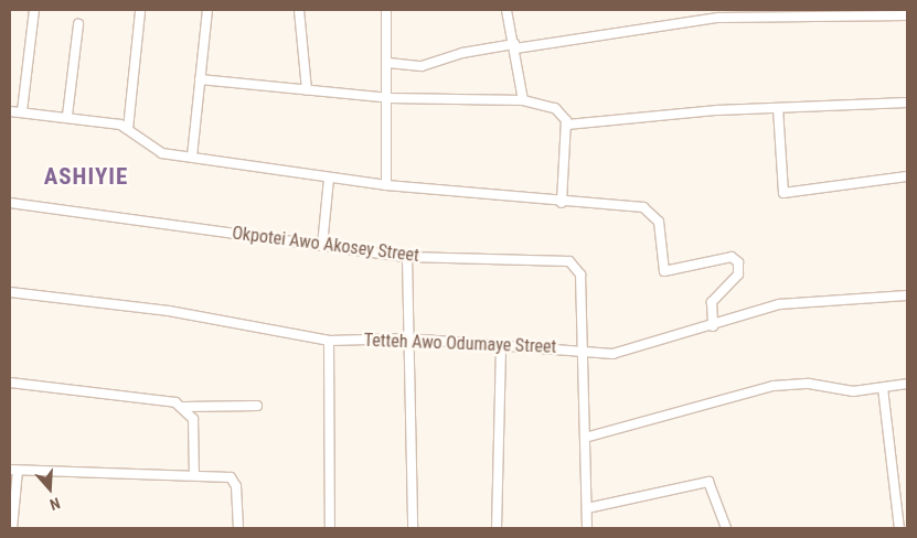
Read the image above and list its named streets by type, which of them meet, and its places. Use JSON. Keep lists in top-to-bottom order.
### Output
{
  "streets": {
    "street": ["Okpotei Awo Akosey Street", "Tetteh Awo Odumaye Street"]
  },
  "crossings": [
    ["Okpotei Awo Akosey Street", "Tetteh Awo Odumaye Street"]
  ],
  "districts": ["ASHIYIE"],
  "north": "bottom"
}
